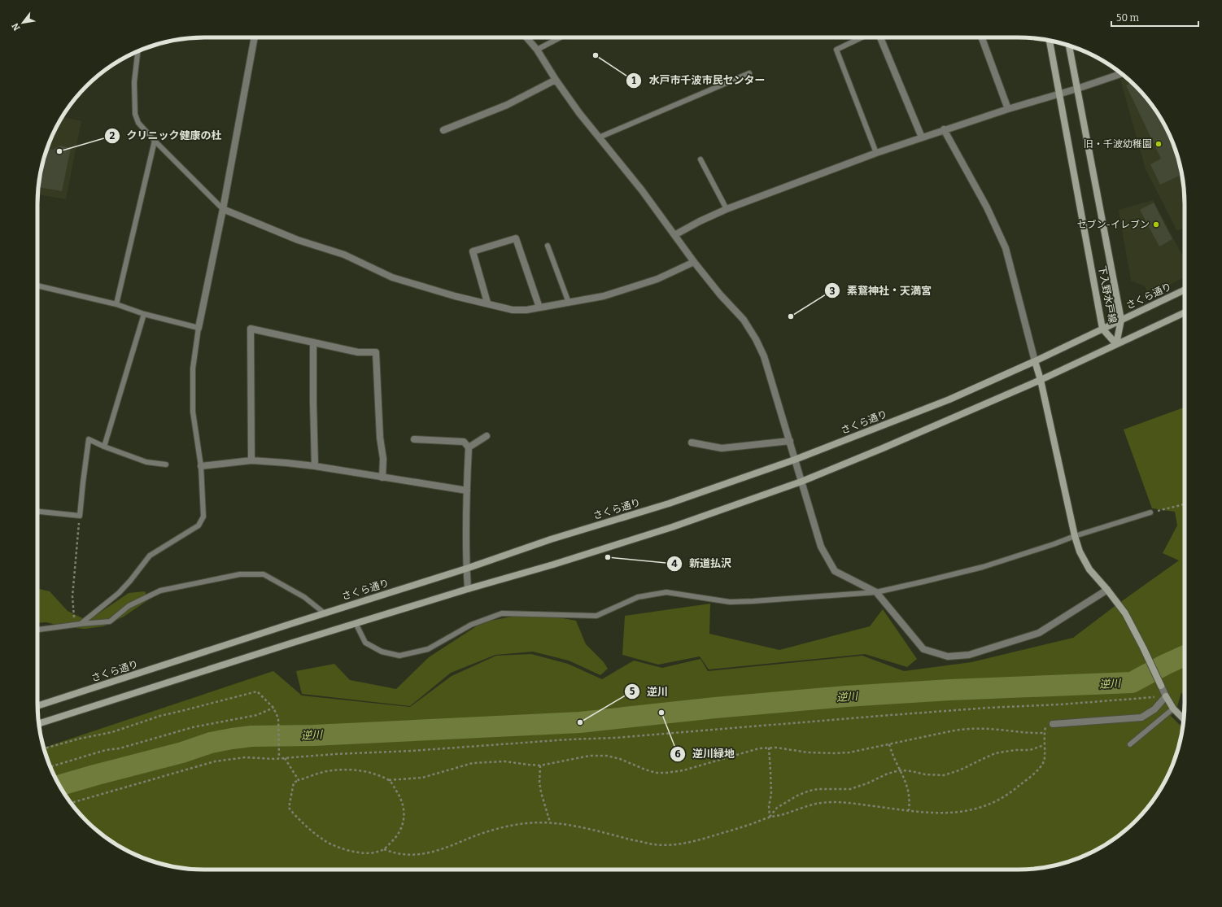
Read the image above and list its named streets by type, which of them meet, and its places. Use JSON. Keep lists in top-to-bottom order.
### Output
{
  "streets": {
    "street": ["下入野水戸線", "さくら通り"]
  },
  "crossings": [
    ["下入野水戸線", "さくら通り"]
  ],
  "water": ["逆川"],
  "places": [
    "水戸市千波市民センター",
    "旧・千波幼稚園",
    "クリニック健康の杜",
    "セブン-イレブン",
    "素鵞神社・天満宮",
    "新道払沢",
    "逆川緑地",
    "逆川"
  ],
  "scale_bar": "50 m",
  "north": "bottom left"
}
